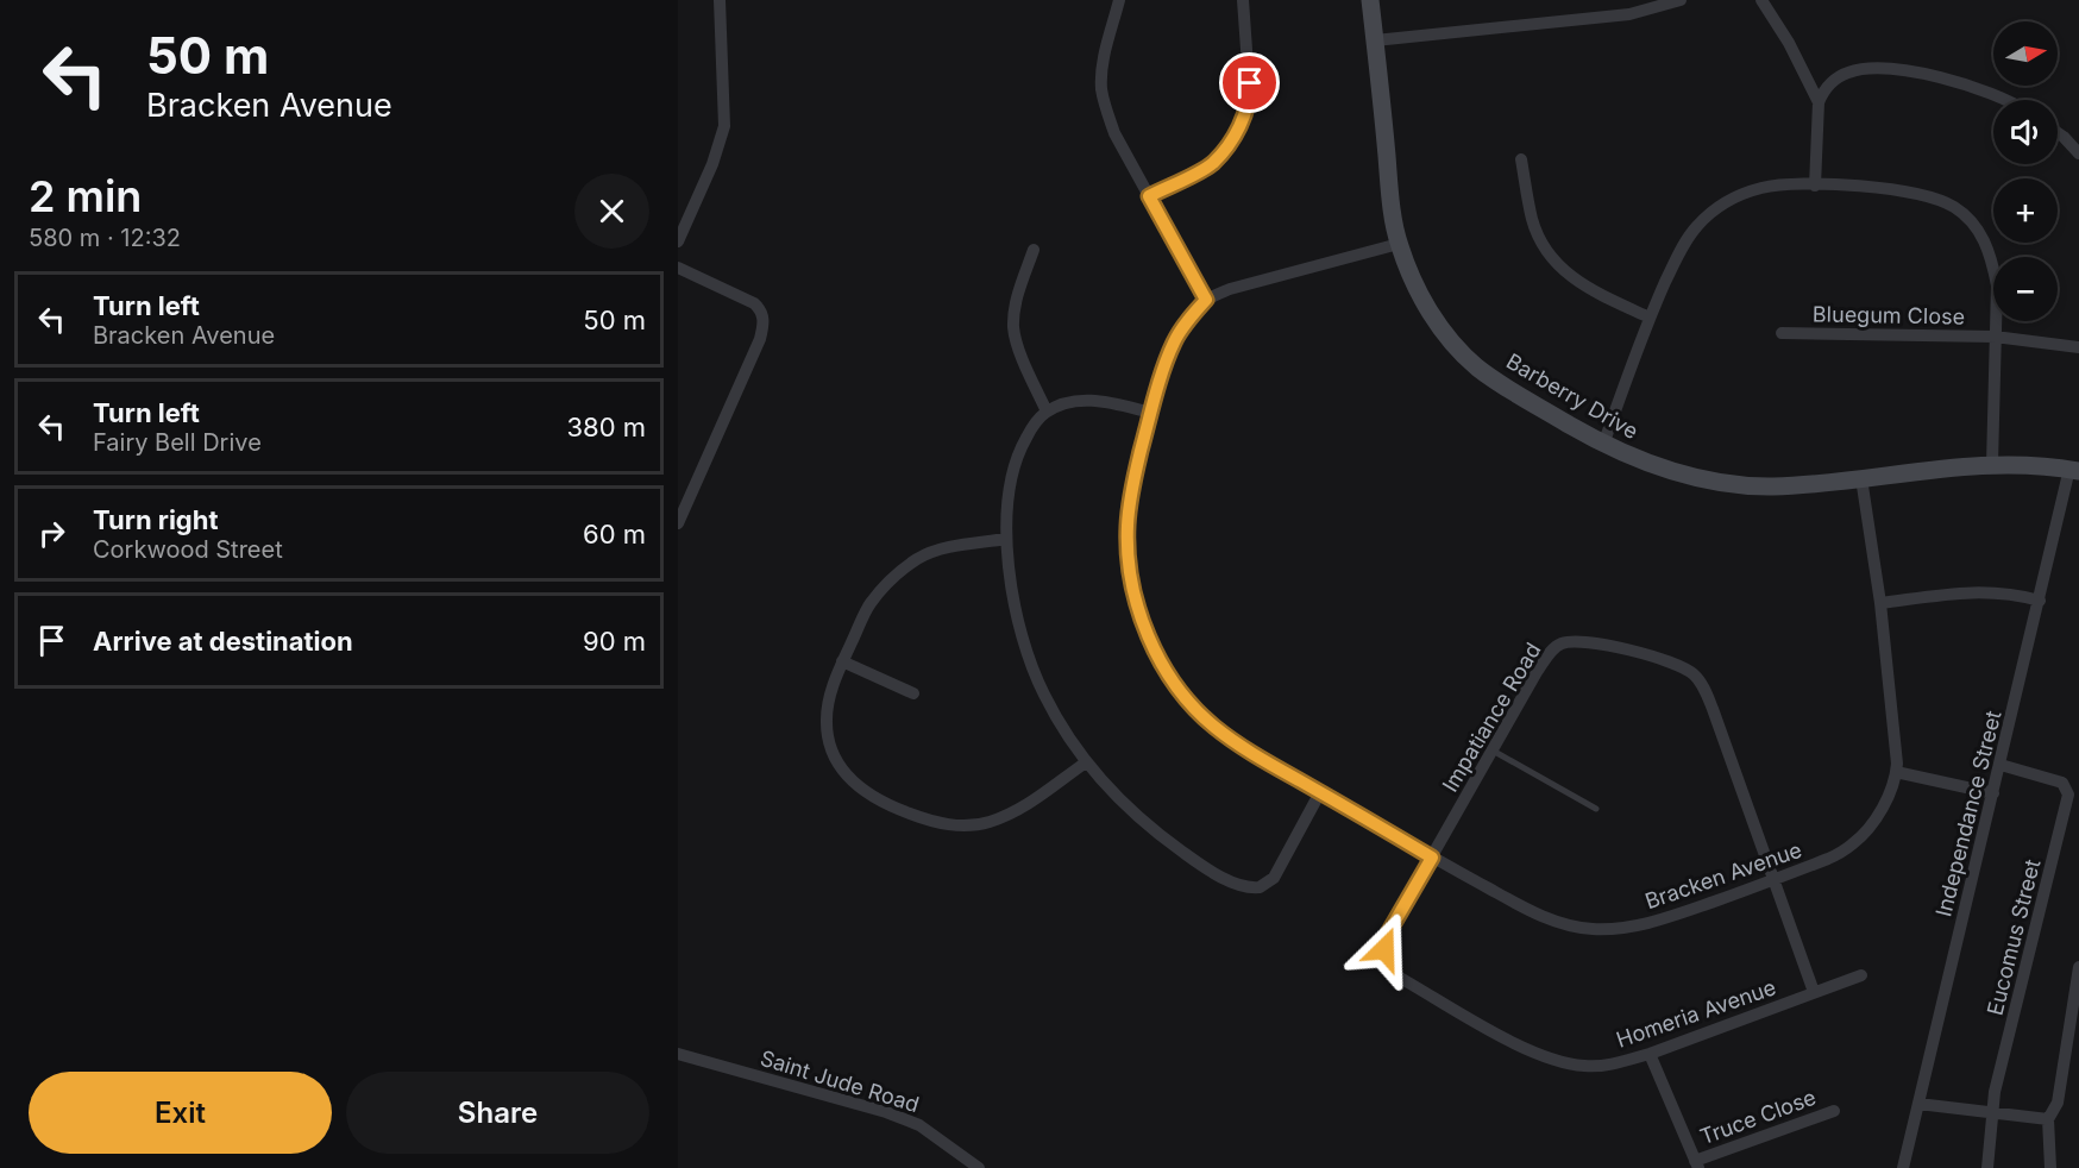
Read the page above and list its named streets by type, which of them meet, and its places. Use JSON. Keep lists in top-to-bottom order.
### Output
{
  "streets": {
    "street": [
      "Bluegum Close",
      "Barberry Drive",
      "Impatiance Road",
      "Independance Street",
      "Bracken Avenue",
      "Eucomus Street",
      "Homeria Avenue",
      "Saint Jude Road",
      "Truce Close"
    ]
  },
  "crossings": [
    ["Barberry Drive", "Independance Street"],
    ["Barberry Drive", "Bracken Avenue"],
    ["Impatiance Road", "Bracken Avenue"],
    ["Impatiance Road", "Homeria Avenue"],
    ["Independance Street", "Eucomus Street"],
    ["Bracken Avenue", "Homeria Avenue"]
  ],
  "north": "right",
  "page": {
    "turn": ["50 m", "Bracken Avenue"],
    "map_buttons": ["+", "−"],
    "heading": ["2 min", "580 m · 12:32"],
    "list": [
      {
        "name": "Turn left",
        "note": "Bracken Avenue",
        "value": "50 m"
      },
      {
        "name": "Turn left",
        "note": "Fairy Bell Drive",
        "value": "380 m"
      },
      {
        "name": "Turn right",
        "note": "Corkwood Street",
        "value": "60 m"
      },
      {
        "name": "Arrive at destination",
        "value": "90 m"
      }
    ],
    "buttons": ["Exit", "Share"]
  }
}
